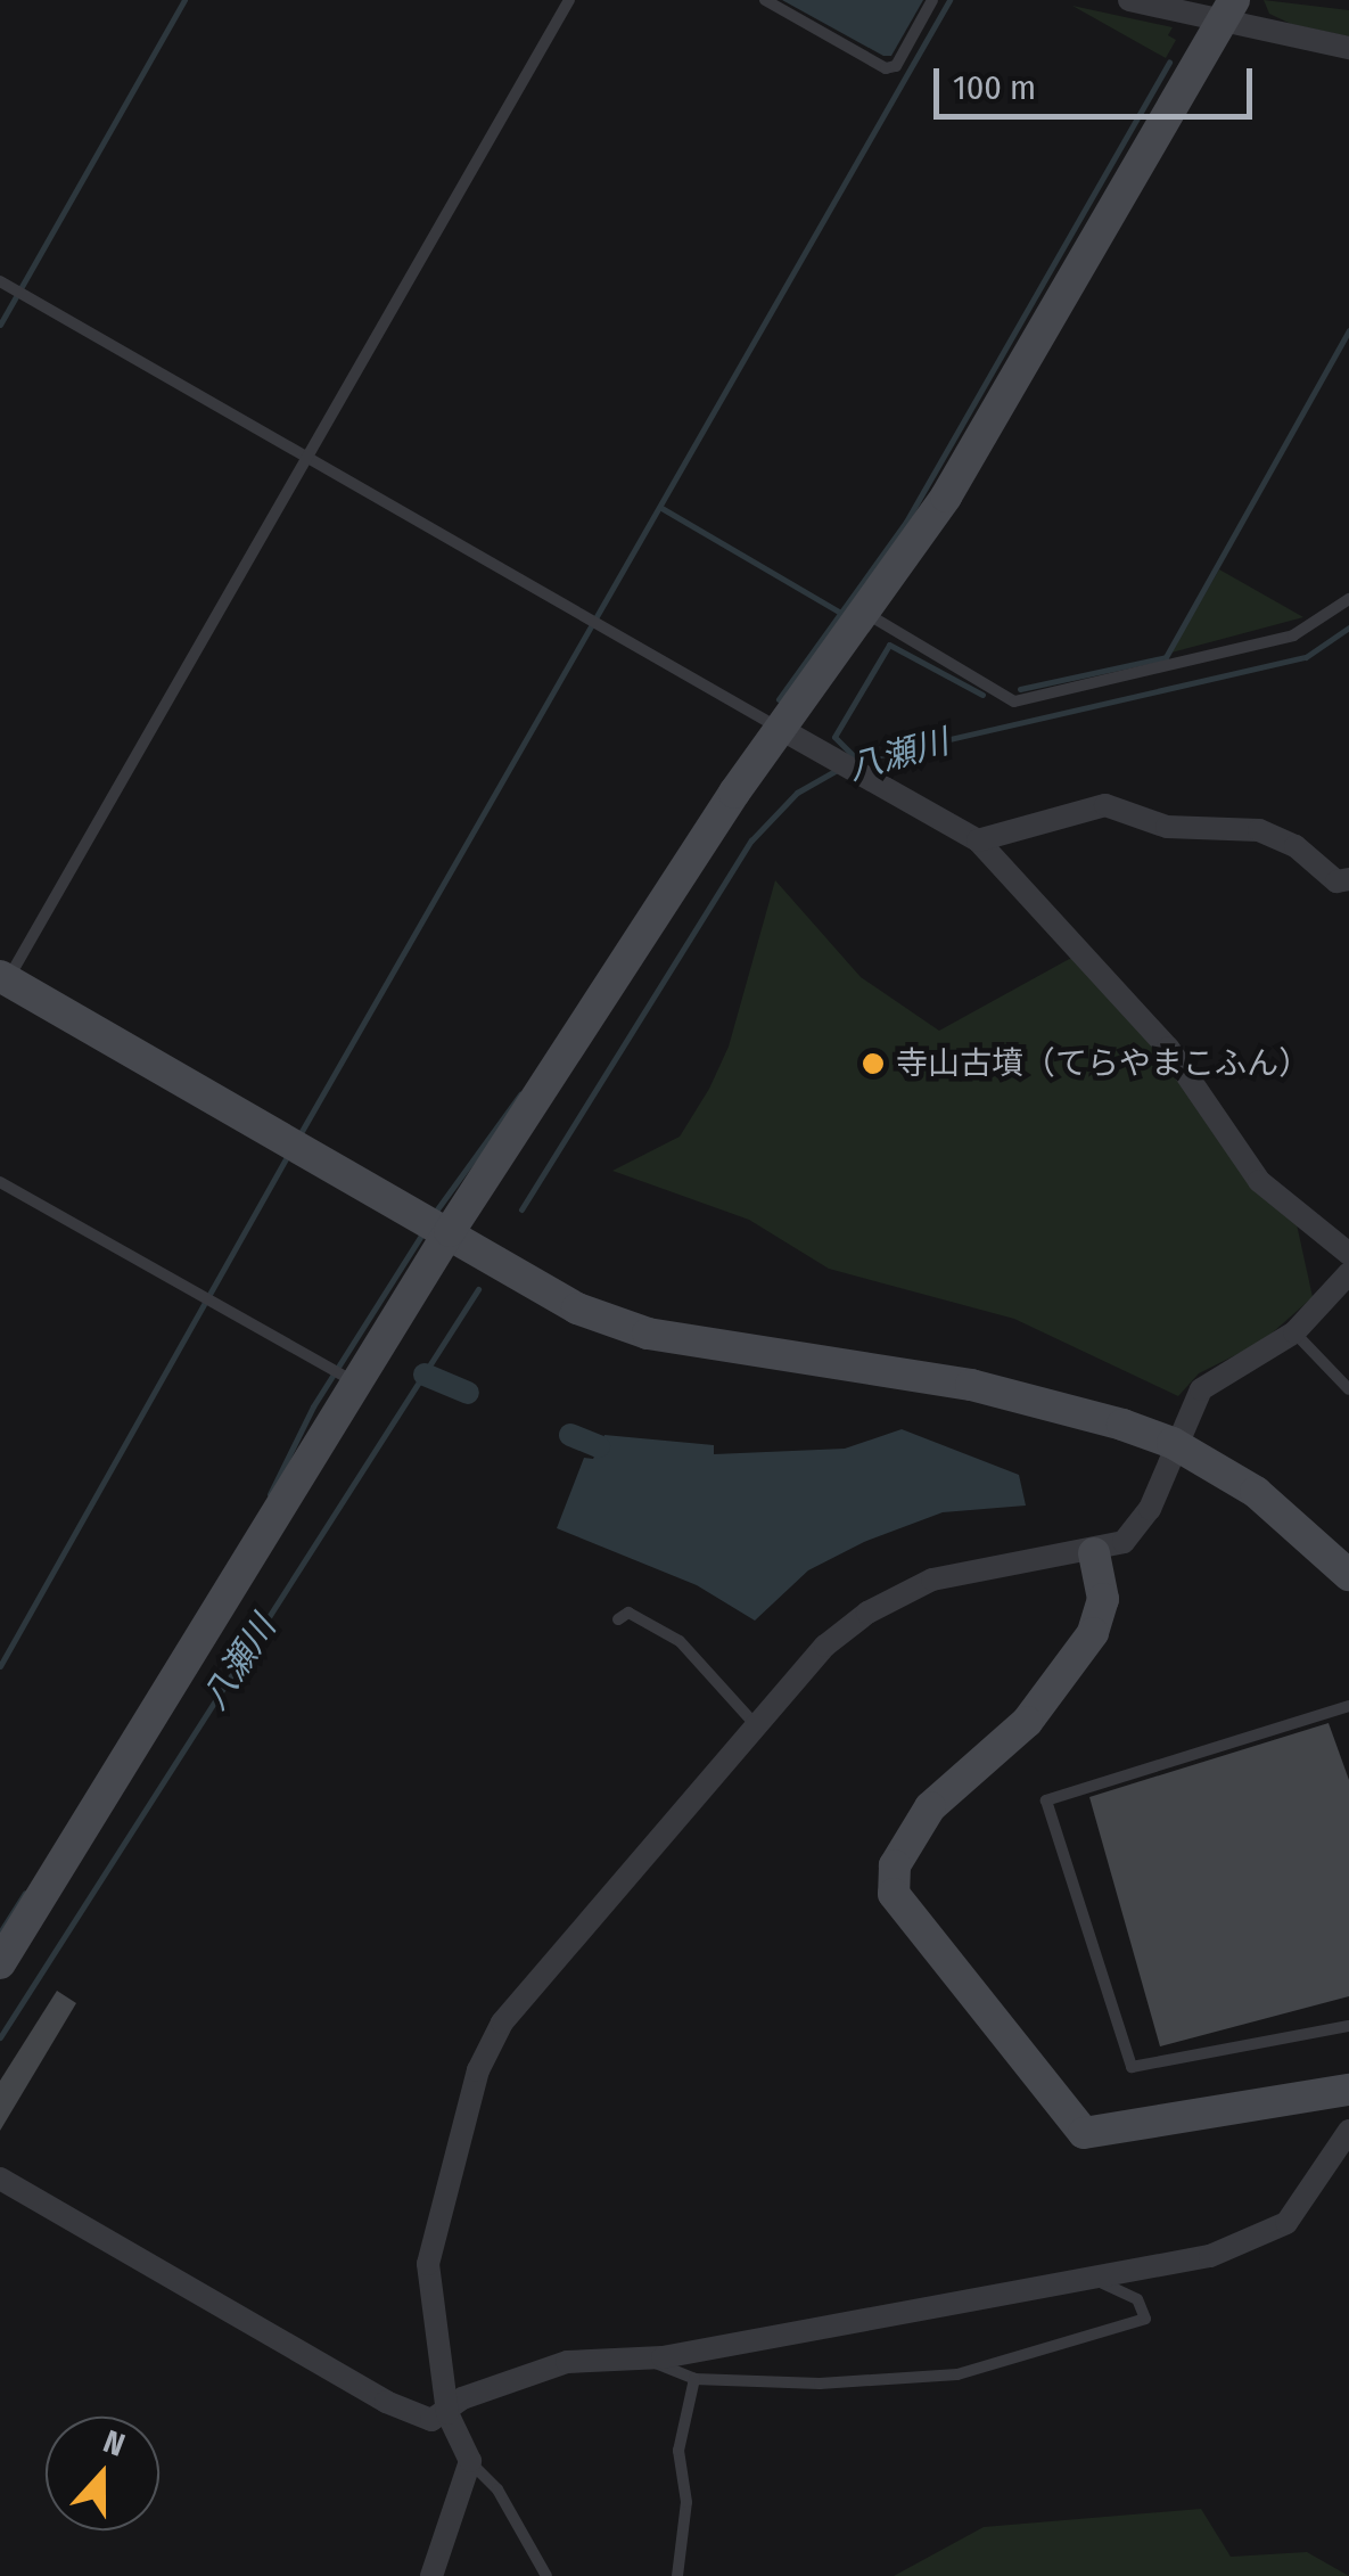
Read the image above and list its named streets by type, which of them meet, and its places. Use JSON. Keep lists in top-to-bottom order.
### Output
{
  "water": ["八瀬川"],
  "places": ["寺山古墳（てらやまこふん）"],
  "scale_bar": "100 m",
  "north": "top"
}
